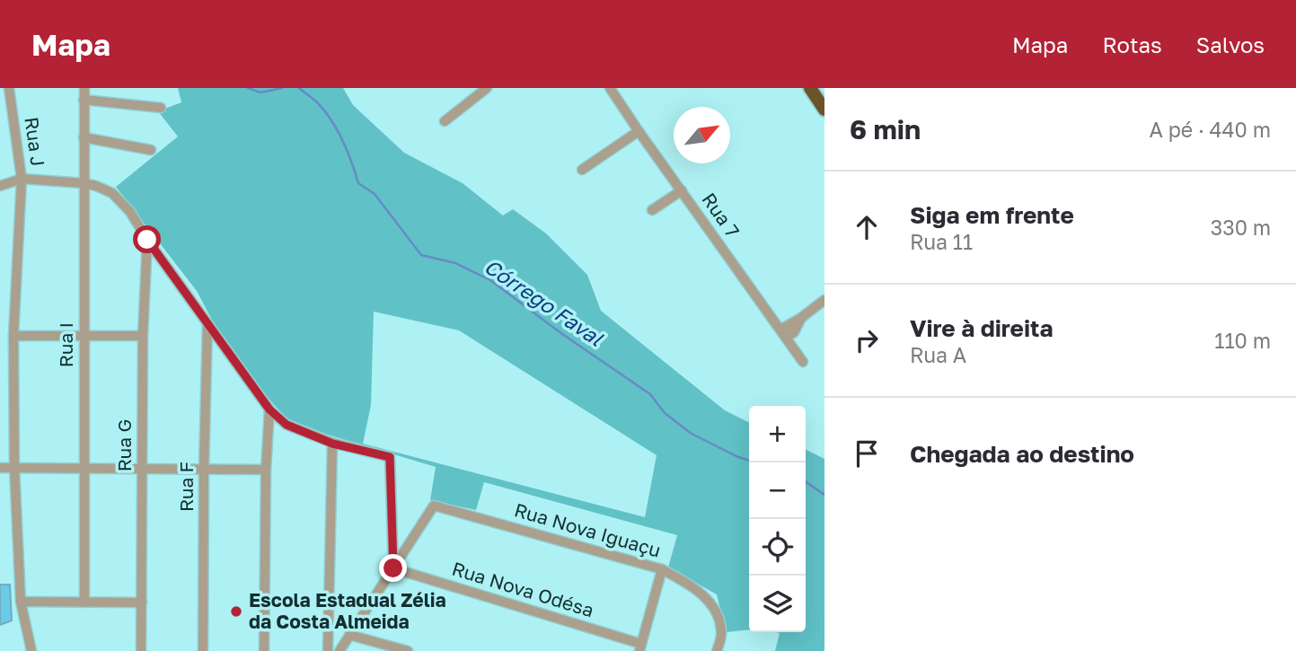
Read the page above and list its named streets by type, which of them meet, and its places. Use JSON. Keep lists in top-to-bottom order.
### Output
{
  "streets": {
    "street": [
      "Rua J",
      "Rua 7",
      "Rua I",
      "Rua G",
      "Rua F",
      "Rua Nova Iguaçu",
      "Rua Nova Odésa"
    ]
  },
  "crossings": [
    ["Rua Nova Iguaçu", "Rua Nova Odésa"]
  ],
  "water": ["Córrego Faval"],
  "places": ["Escola Estadual Zélia da Costa Almeida"],
  "north": "top right",
  "page": {
    "header": "Mapa",
    "nav": ["Mapa", "Rotas", "Salvos"],
    "heading": ["6 min", "A pé · 440 m"],
    "list": [
      ["Siga em frente", "Rua 11", "330 m"],
      ["Vire à direita", "Rua A", "110 m"],
      "Chegada ao destino"
    ],
    "map_buttons": ["+", "−"]
  }
}
